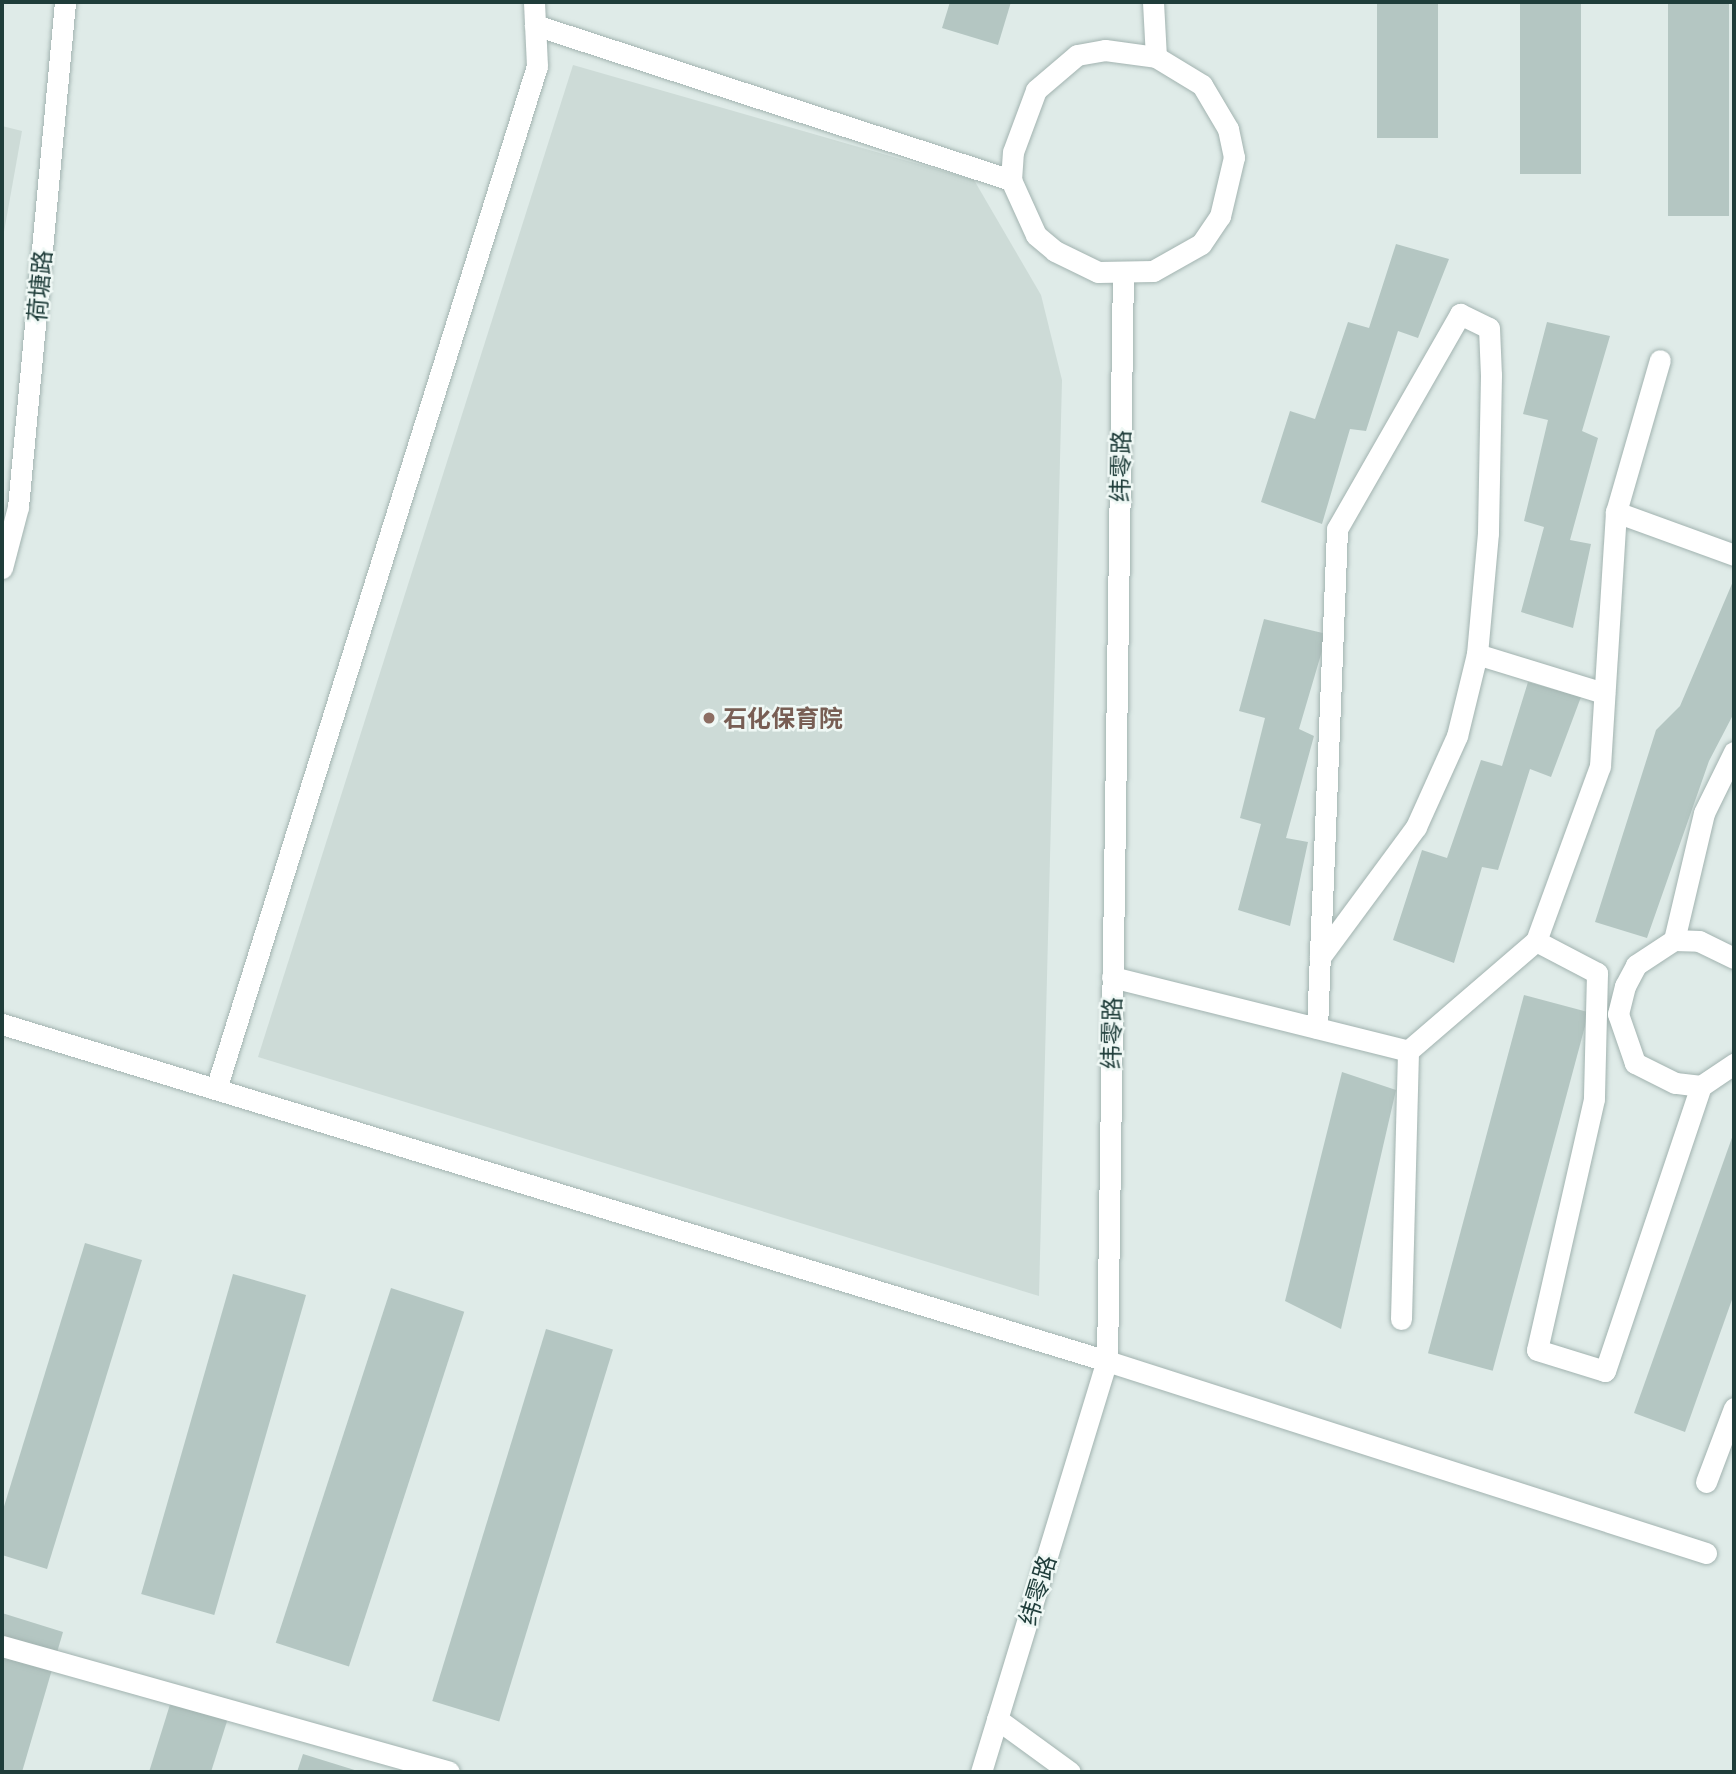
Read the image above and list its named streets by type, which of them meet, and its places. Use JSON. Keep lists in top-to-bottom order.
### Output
{
  "streets": {
    "street": ["荷塘路", "纬零路"]
  },
  "places": ["石化保育院"]
}
